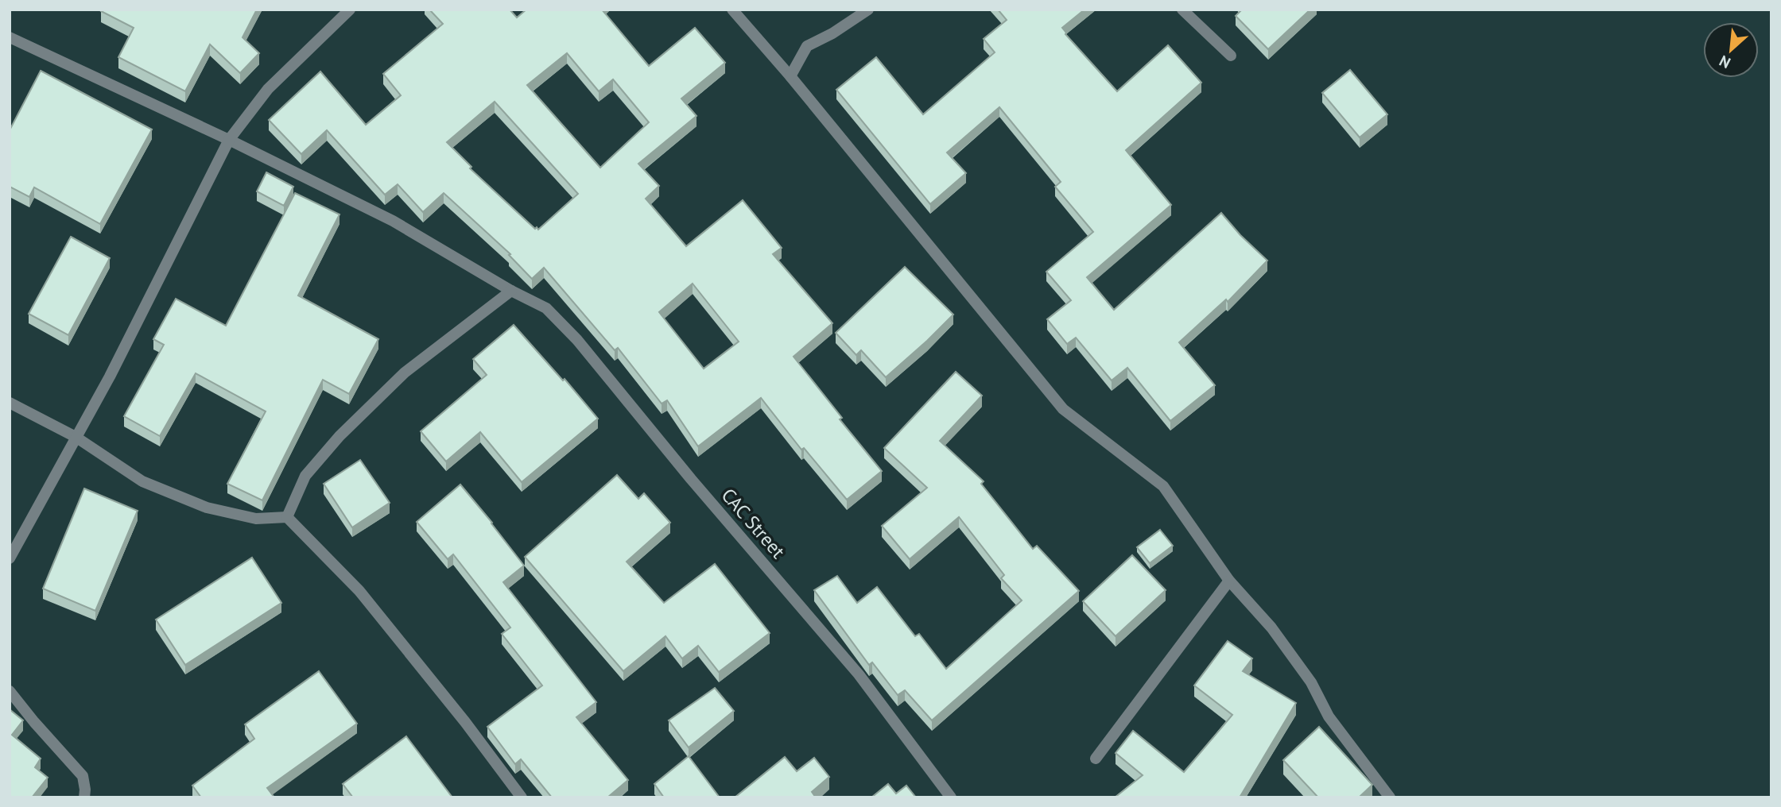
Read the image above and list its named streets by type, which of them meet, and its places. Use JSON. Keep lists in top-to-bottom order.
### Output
{
  "streets": {
    "street": ["CAC Street"]
  },
  "north": "bottom left"
}
